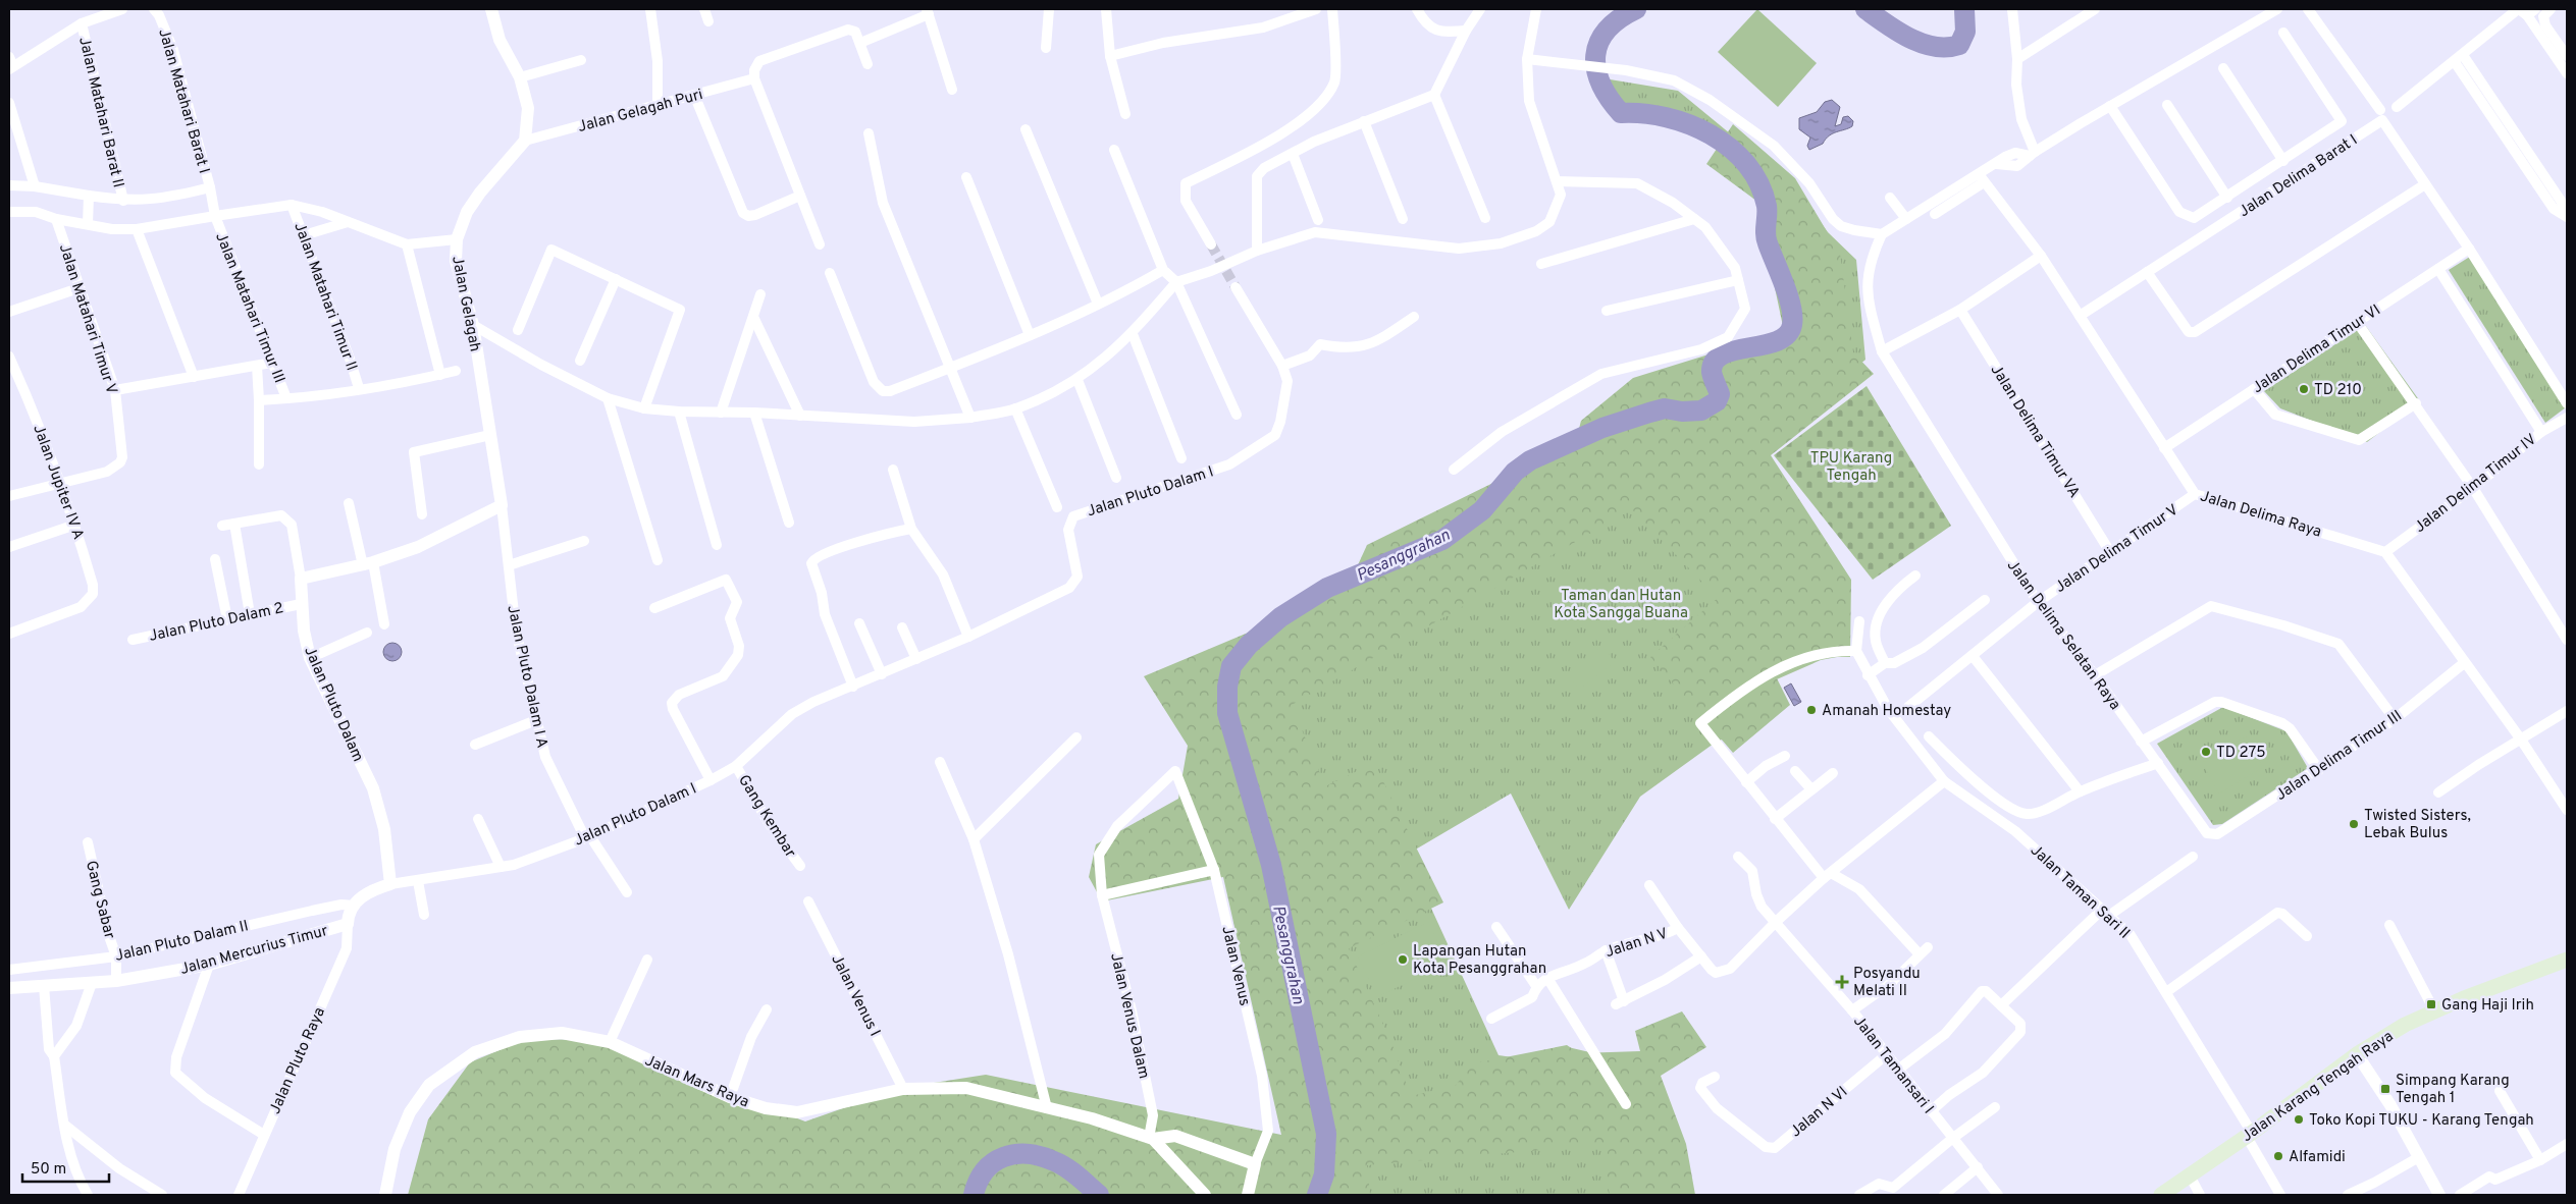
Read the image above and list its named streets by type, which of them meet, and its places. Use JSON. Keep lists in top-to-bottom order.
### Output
{
  "streets": {
    "main road": ["Jalan Karang Tengah Raya"],
    "street": [
      "Jalan Matahari Barat I",
      "Jalan Gelagah Puri",
      "Jalan Matahari Barat II",
      "Jalan Delima Barat I",
      "Jalan Matahari Timur II",
      "Jalan Gelagah",
      "Jalan Matahari Timur III",
      "Jalan Matahari Timur V",
      "Jalan Delima Timur VI",
      "Jalan Delima Timur VA",
      "Jalan Jupiter IV A",
      "Jalan Delima Timur IV",
      "Jalan Pluto Dalam I",
      "Jalan Delima Raya",
      "Jalan Delima Timur V",
      "Jalan Pluto Dalam 2",
      "Jalan Delima Selatan Raya",
      "Jalan Pluto Dalam I A",
      "Jalan Pluto Dalam",
      "Jalan Delima Timur III",
      "Gang Kembar",
      "Jalan Taman Sari II",
      "Gang Sabar",
      "Jalan Pluto Dalam II",
      "Jalan N V",
      "Jalan Mercurius Timur",
      "Jalan Venus",
      "Jalan Venus I",
      "Jalan Venus Dalam",
      "Jalan Pluto Raya",
      "Jalan Tamansari I",
      "Jalan Mars Raya",
      "Jalan N VI"
    ]
  },
  "crossings": [
    ["Jalan Matahari Barat I", "Jalan Matahari Timur III"],
    ["Jalan Gelagah Puri", "Jalan Gelagah"],
    ["Jalan Delima Barat I", "Jalan Delima Timur VI"],
    ["Jalan Delima Barat I", "Jalan Delima Raya"],
    ["Jalan Gelagah", "Jalan Pluto Dalam I A"],
    ["Jalan Matahari Timur V", "Jalan Jupiter IV A"],
    ["Jalan Delima Timur VI", "Jalan Delima Raya"],
    ["Jalan Delima Timur VA", "Jalan Delima Timur V"],
    ["Jalan Delima Timur IV", "Jalan Delima Raya"],
    ["Jalan Pluto Dalam I", "Jalan Pluto Dalam I A"],
    ["Jalan Pluto Dalam I", "Jalan Pluto Dalam"],
    ["Jalan Pluto Dalam I", "Gang Kembar"],
    ["Jalan Delima Raya", "Jalan Delima Timur V"],
    ["Jalan Delima Timur V", "Jalan Delima Selatan Raya"],
    ["Jalan Pluto Dalam 2", "Jalan Pluto Dalam"],
    ["Jalan Delima Selatan Raya", "Jalan Delima Timur III"],
    ["Jalan Taman Sari II", "Jalan Karang Tengah Raya"],
    ["Gang Sabar", "Jalan Pluto Dalam II"],
    ["Gang Sabar", "Jalan Mercurius Timur"],
    ["Jalan N V", "Jalan Tamansari I"],
    ["Jalan Mercurius Timur", "Jalan Pluto Raya"],
    ["Jalan Venus", "Jalan Venus Dalam"],
    ["Jalan Venus", "Jalan Mars Raya"],
    ["Jalan Venus I", "Jalan Mars Raya"],
    ["Jalan Venus Dalam", "Jalan Mars Raya"],
    ["Jalan Tamansari I", "Jalan N VI"]
  ],
  "water": ["Pesanggrahan"],
  "parks": ["TPU Karang Tengah", "Taman dan Hutan Kota Sangga Buana"],
  "places": {
    "other": [
      "TD 210",
      "Amanah Homestay",
      "TD 275",
      "Twisted Sisters, Lebak Bulus",
      "Lapangan Hutan Kota Pesanggrahan",
      "Toko Kopi TUKU - Karang Tengah",
      "Alfamidi"
    ],
    "health": ["Posyandu Melati II"],
    "transit": ["Gang Haji Irih", "Simpang Karang Tengah 1"]
  },
  "scale_bar": "50 m"
}
